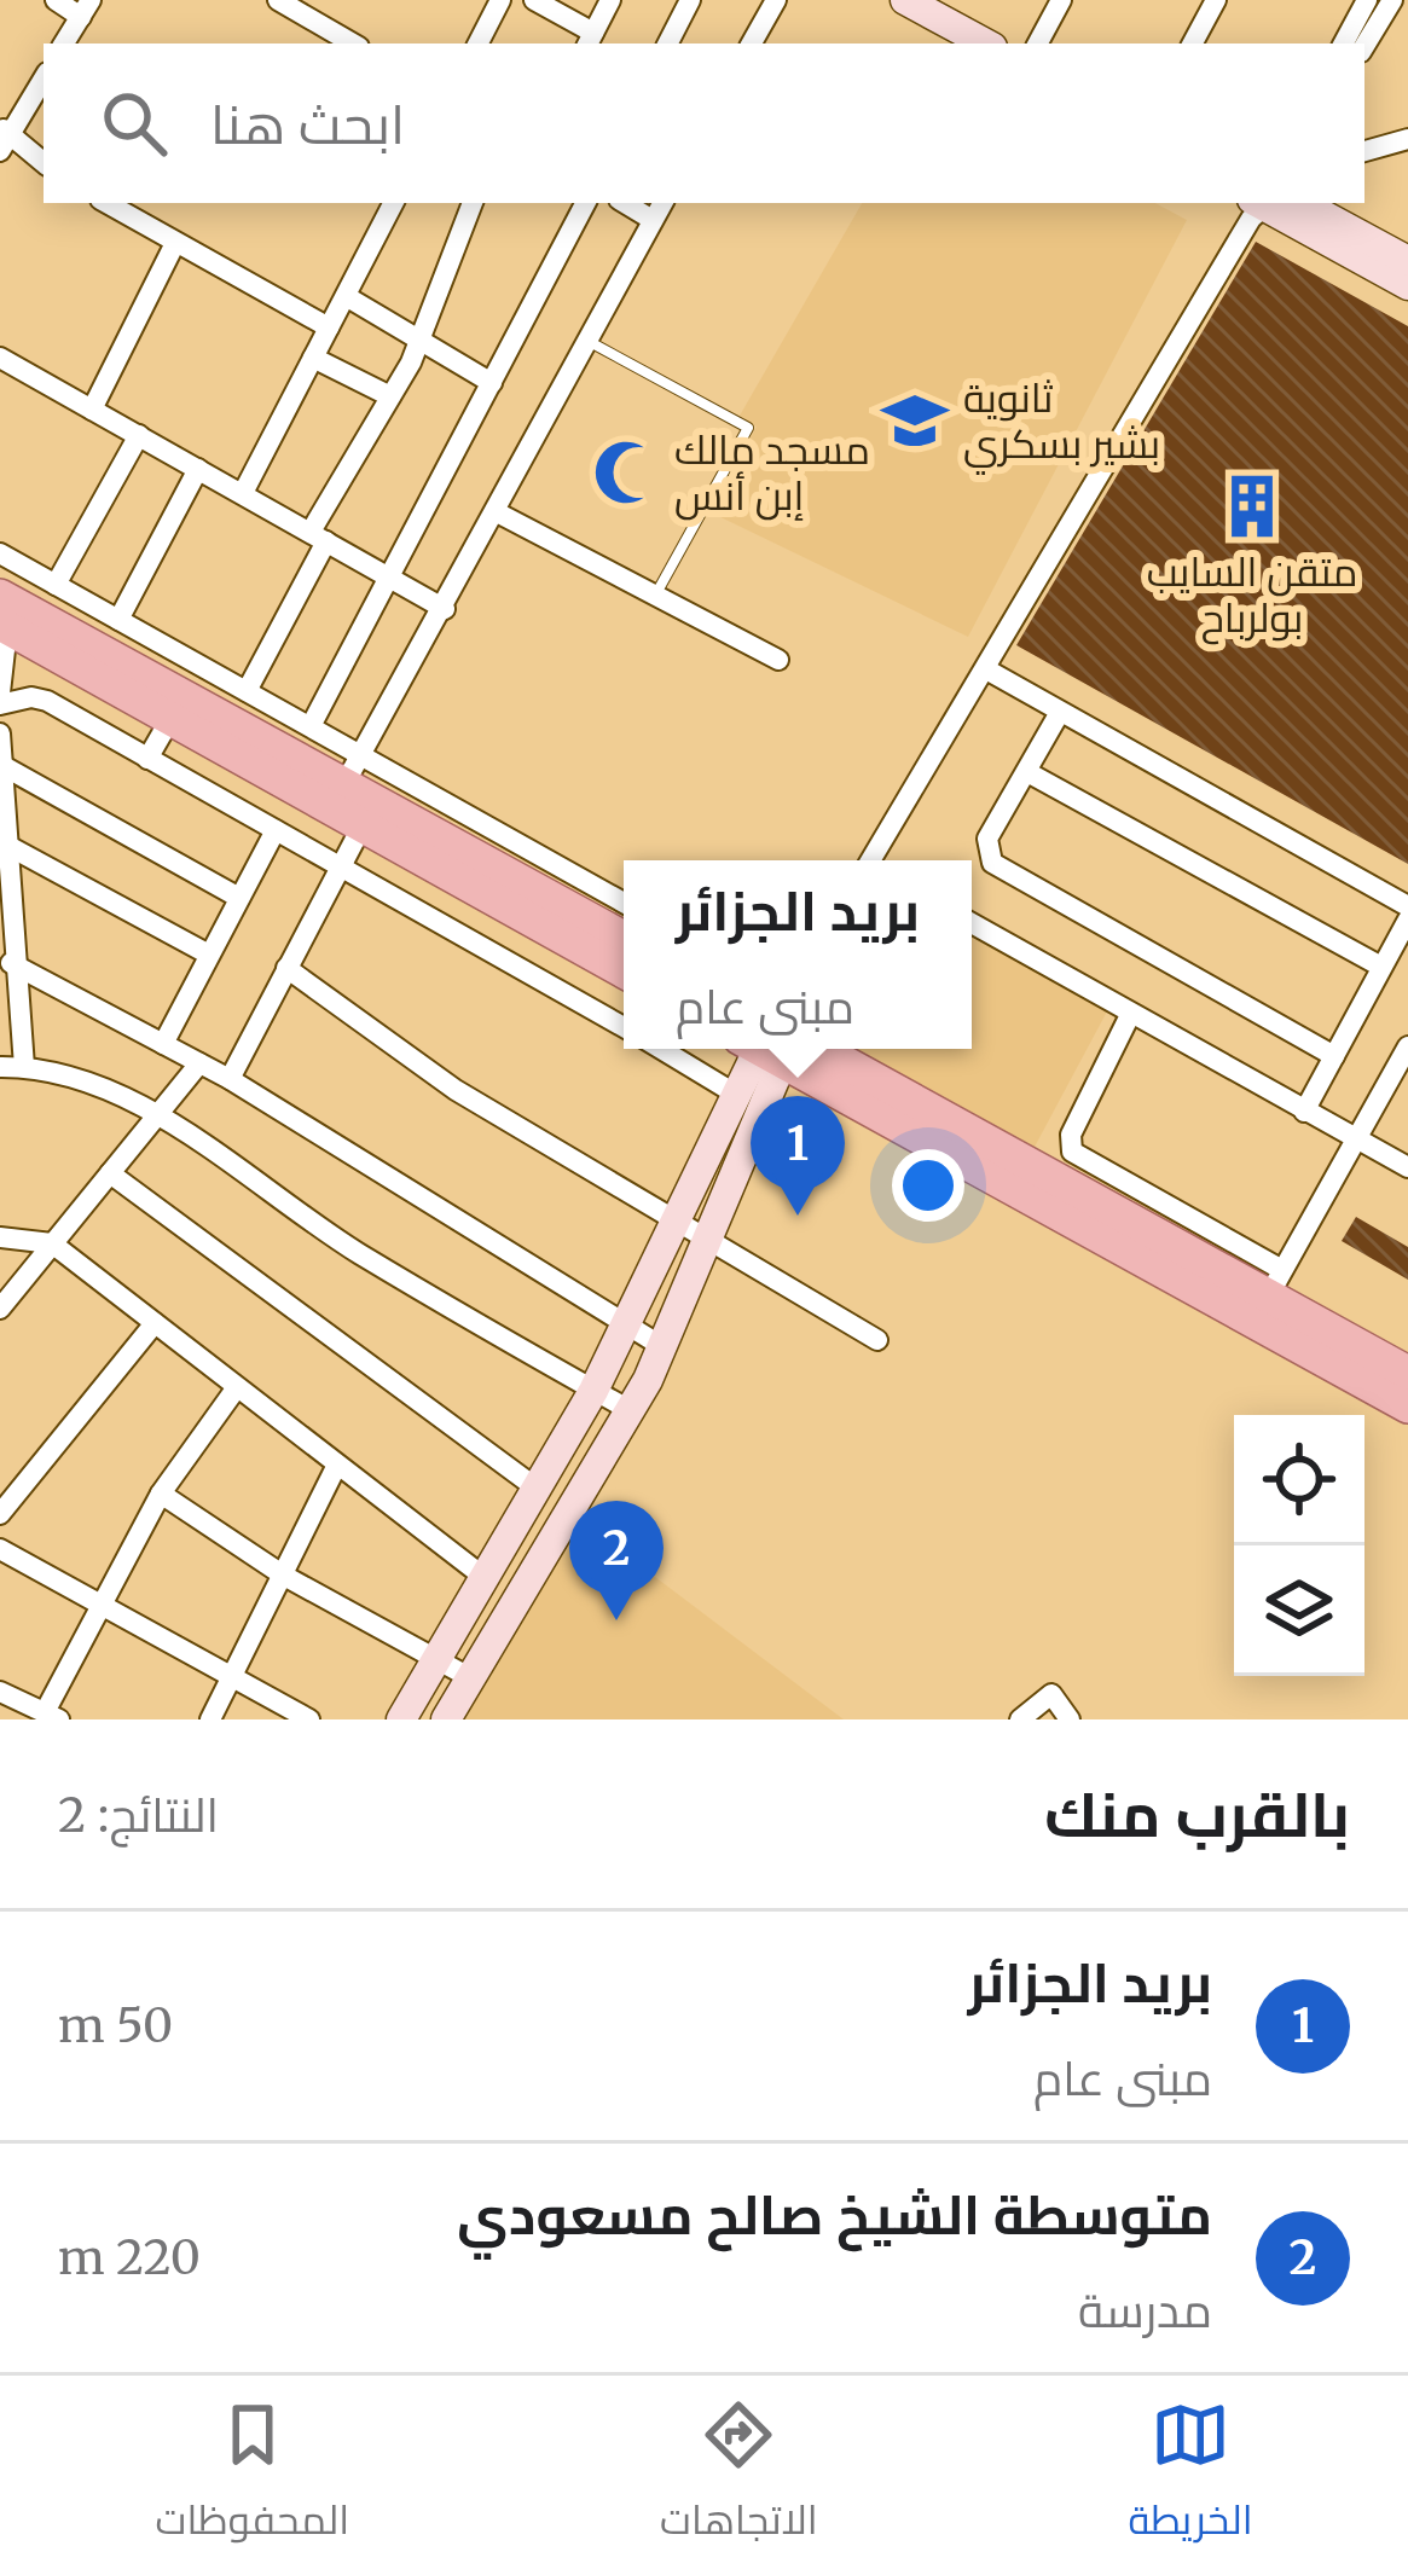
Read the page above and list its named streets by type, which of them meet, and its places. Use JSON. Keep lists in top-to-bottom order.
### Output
{
  "places": {
    "school or university": ["ثانوية بشير بسكري"],
    "mosque": ["مسجد مالك إبن أنس"],
    "building": ["متقن السايب بولرباح"]
  },
  "page": {
    "search": "ابحث هنا",
    "popup": ["بريد الجزائر", "مبنى عام"],
    "pins": ["1", "2"],
    "heading": ["بالقرب منك", "النتائج: 2"],
    "list": [
      {
        "mark": "1",
        "name": "بريد الجزائر",
        "note": "مبنى عام",
        "value": "50 m"
      },
      {
        "mark": "2",
        "name": "متوسطة الشيخ صالح مسعودي",
        "note": "مدرسة",
        "value": "220 m"
      }
    ],
    "nav": ["الخريطة", "الاتجاهات", "المحفوظات"]
  }
}
